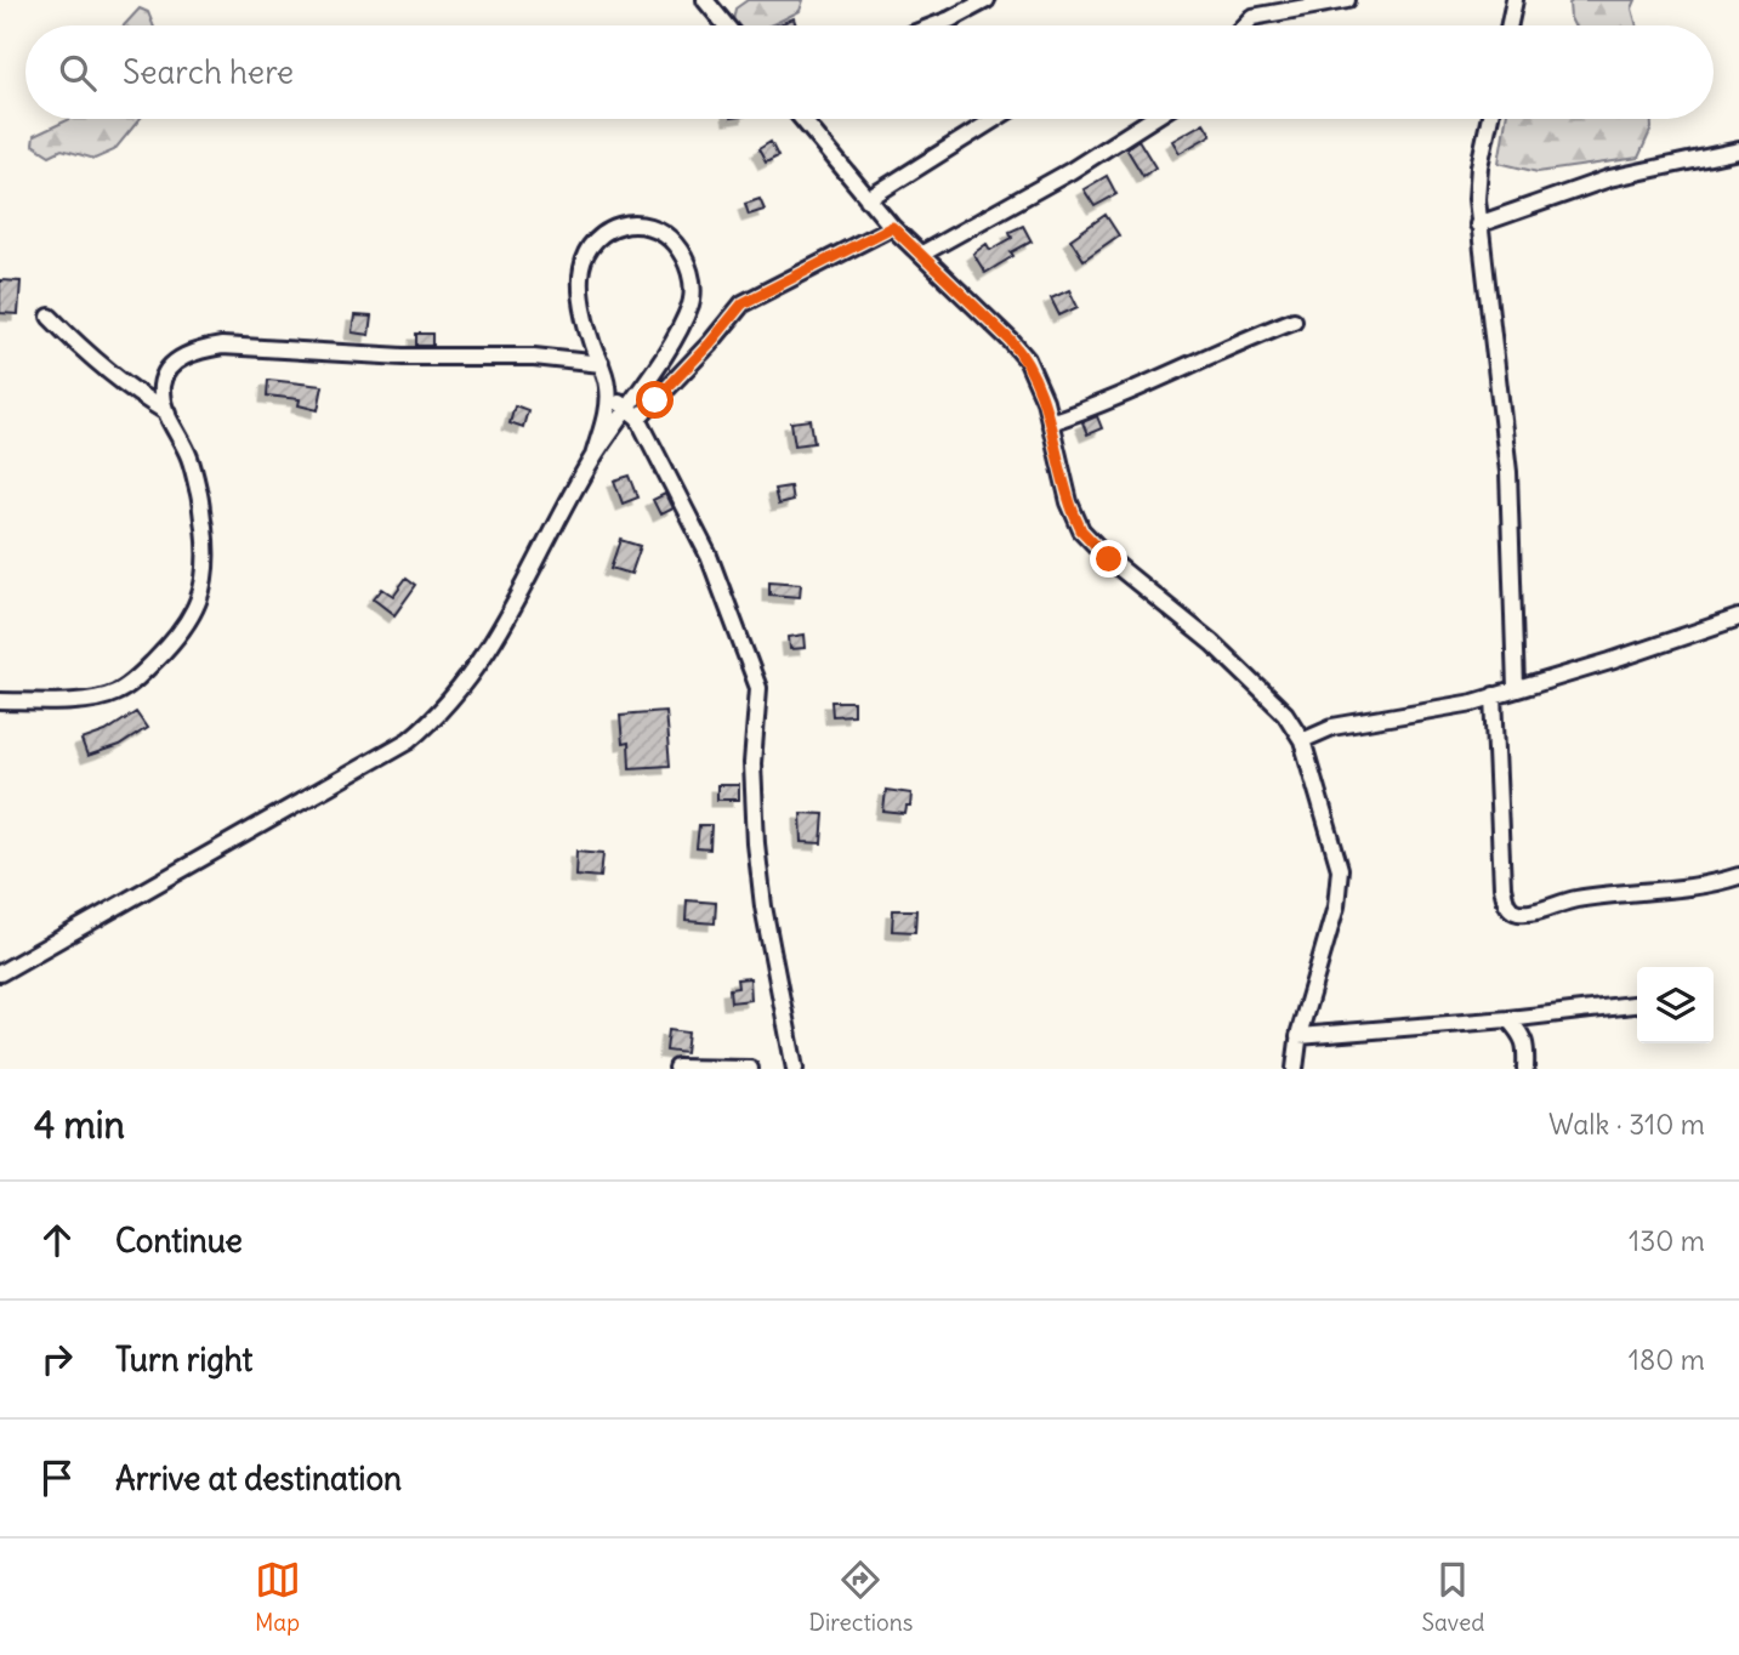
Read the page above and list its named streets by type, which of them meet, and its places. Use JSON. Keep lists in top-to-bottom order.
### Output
{
  "page": {
    "search": "Search here",
    "heading": ["4 min", "Walk · 310 m"],
    "list": [
      ["Continue", "130 m"],
      ["Turn right", "180 m"],
      "Arrive at destination"
    ],
    "nav": ["Map", "Directions", "Saved"]
  }
}
